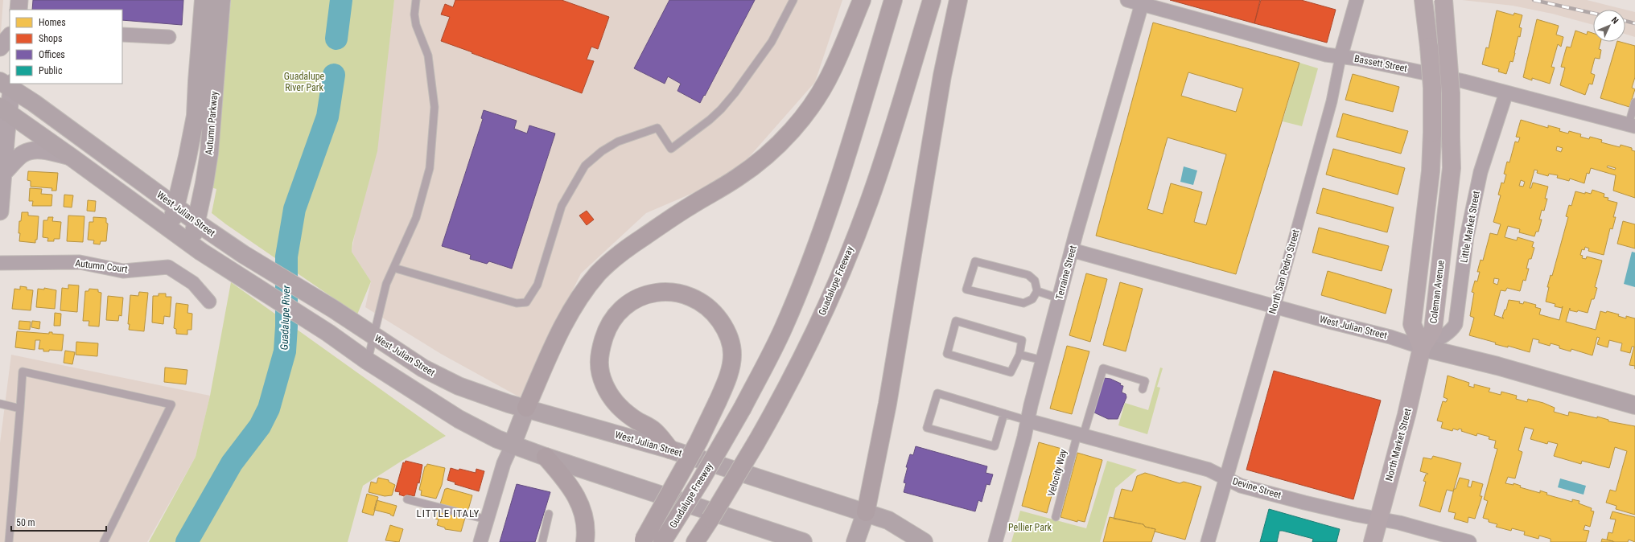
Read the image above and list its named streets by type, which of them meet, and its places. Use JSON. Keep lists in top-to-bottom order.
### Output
{
  "streets": {
    "highway": ["Guadalupe Freeway"],
    "main road": [
      "Autumn Parkway",
      "West Julian Street",
      "Coleman Avenue",
      "North Market Street"
    ],
    "street": [
      "Bassett Street",
      "Little Market Street",
      "Autumn Court",
      "North San Pedro Street",
      "Terraine Street",
      "Devine Street"
    ],
    "lane": ["Velocity Way"]
  },
  "crossings": [
    ["Bassett Street", "Little Market Street"],
    ["Bassett Street", "North San Pedro Street"],
    ["Bassett Street", "Terraine Street"],
    ["Autumn Parkway", "West Julian Street"],
    ["West Julian Street", "Little Market Street"],
    ["West Julian Street", "North San Pedro Street"],
    ["West Julian Street", "Terraine Street"],
    ["West Julian Street", "Coleman Avenue"],
    ["West Julian Street", "North Market Street"],
    ["Little Market Street", "Coleman Avenue"],
    ["Little Market Street", "North Market Street"],
    ["North San Pedro Street", "Devine Street"],
    ["Terraine Street", "Devine Street"],
    ["Coleman Avenue", "North Market Street"],
    ["North Market Street", "Devine Street"],
    ["Velocity Way", "Devine Street"]
  ],
  "districts": ["LITTLE ITALY"],
  "water": ["Guadalupe River"],
  "parks": ["Guadalupe River Park", "Pellier Park"],
  "legend": [
    "Homes",
    "Shops",
    "Offices",
    "Public"
  ],
  "scale_bar": "50 m",
  "north": "top right"
}
